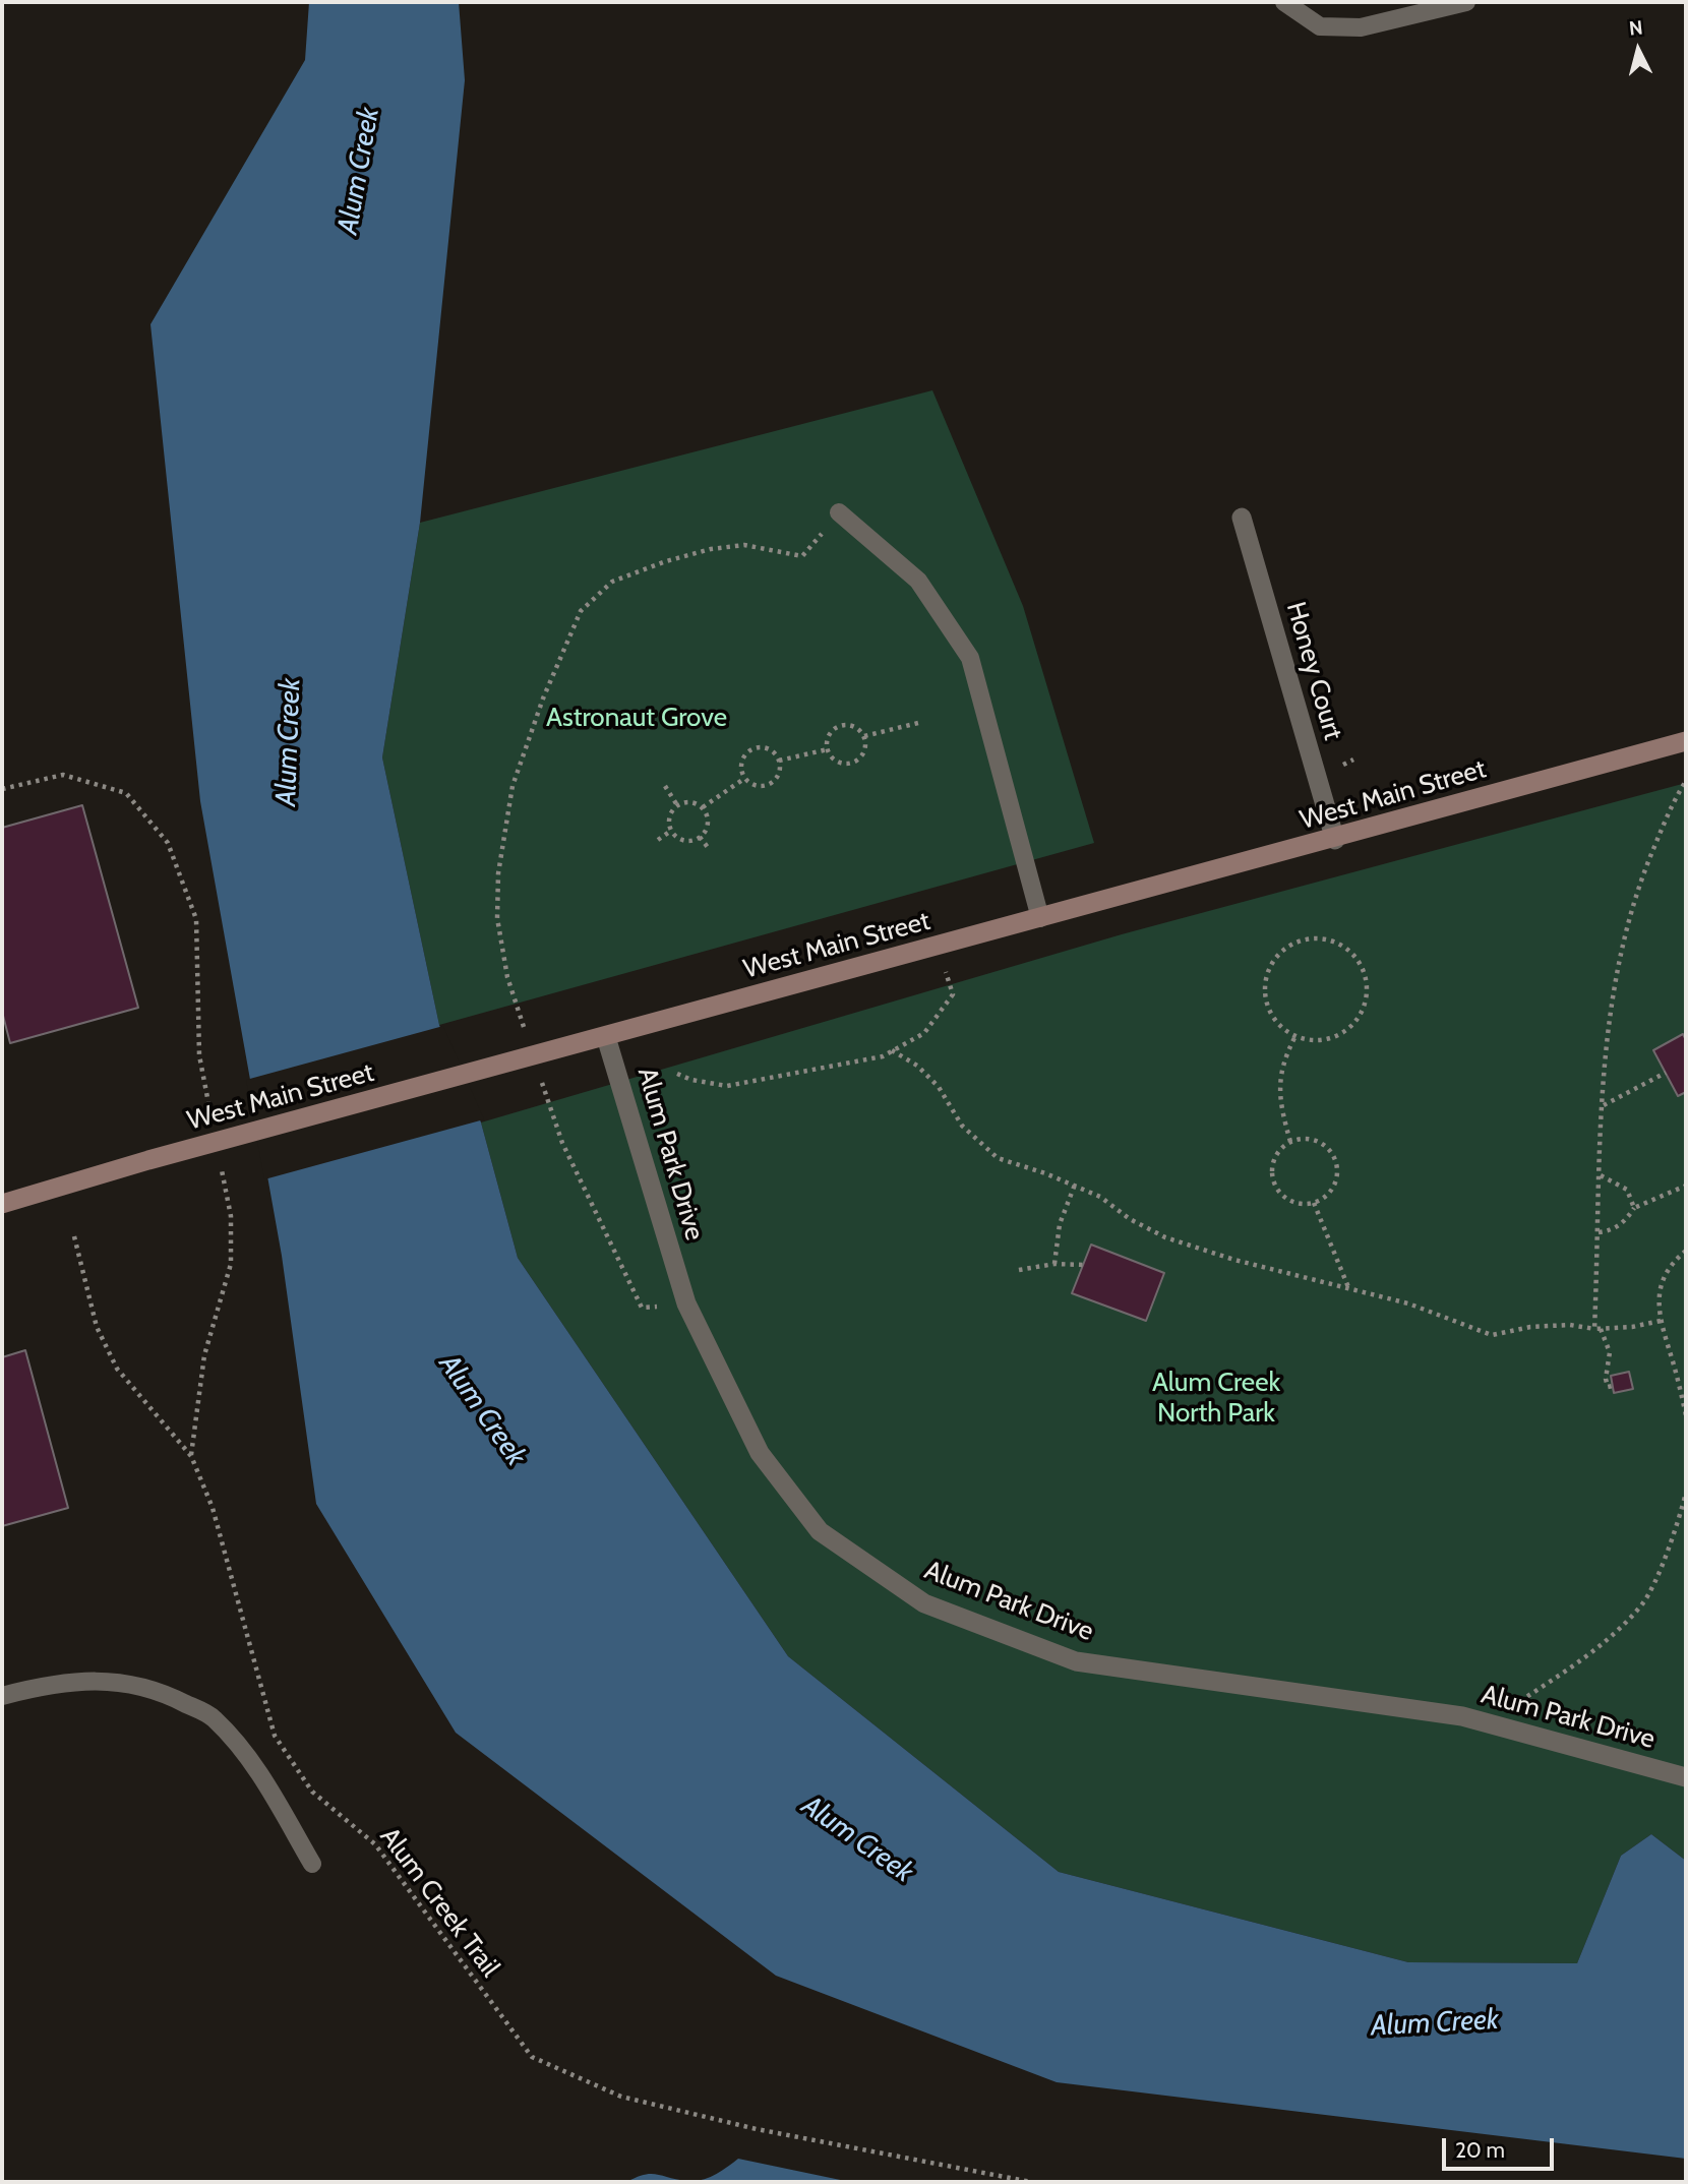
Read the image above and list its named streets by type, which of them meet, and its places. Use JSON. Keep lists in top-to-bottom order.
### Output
{
  "streets": {
    "main road": ["West Main Street"],
    "street": ["Honey Court", "Alum Park Drive"],
    "path": ["Alum Creek Trail"]
  },
  "crossings": [
    ["Honey Court", "West Main Street"],
    ["West Main Street", "Alum Park Drive"]
  ],
  "water": ["Alum Creek"],
  "parks": ["Astronaut Grove", "Alum Creek North Park"],
  "scale_bar": "20 m",
  "north": "top"
}
